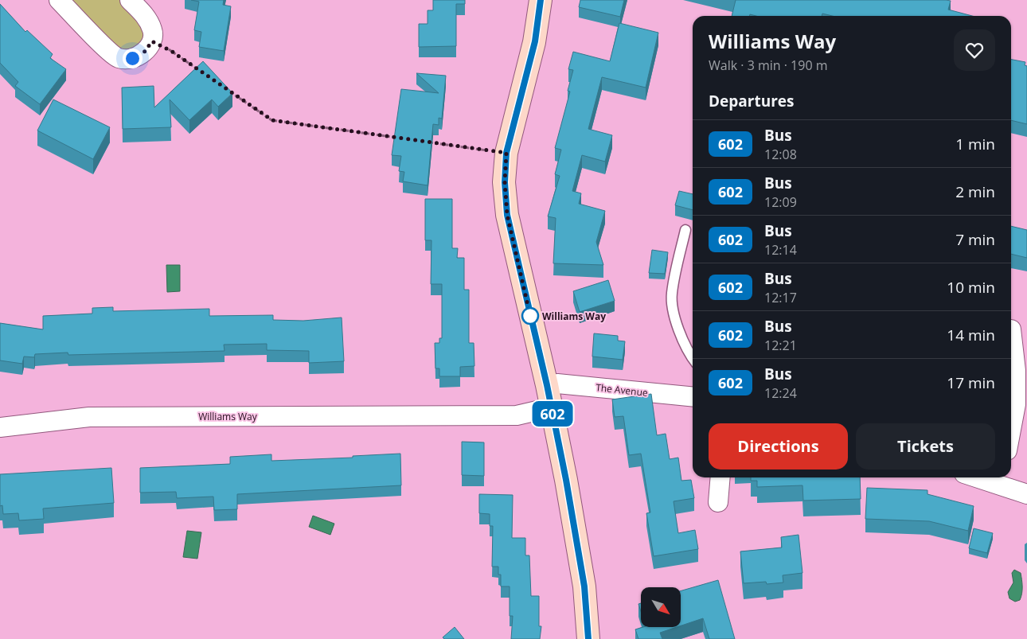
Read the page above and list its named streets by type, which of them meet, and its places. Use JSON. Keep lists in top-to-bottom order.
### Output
{
  "streets": {
    "street": ["The Avenue", "Williams Way"]
  },
  "places": ["Williams Way"],
  "lines": ["bus line 602"],
  "north": "bottom right",
  "page": {
    "on_map": "602",
    "heading": [
      ["Williams Way", "Walk · 3 min · 190 m"],
      "Departures"
    ],
    "list": [
      {
        "mark": "602",
        "name": "Bus",
        "note": "12:08",
        "value": "1 min"
      },
      {
        "mark": "602",
        "name": "Bus",
        "note": "12:09",
        "value": "2 min"
      },
      {
        "mark": "602",
        "name": "Bus",
        "note": "12:14",
        "value": "7 min"
      },
      {
        "mark": "602",
        "name": "Bus",
        "note": "12:17",
        "value": "10 min"
      },
      {
        "mark": "602",
        "name": "Bus",
        "note": "12:21",
        "value": "14 min"
      },
      {
        "mark": "602",
        "name": "Bus",
        "note": "12:24",
        "value": "17 min"
      }
    ],
    "buttons": ["Directions", "Tickets"]
  }
}
